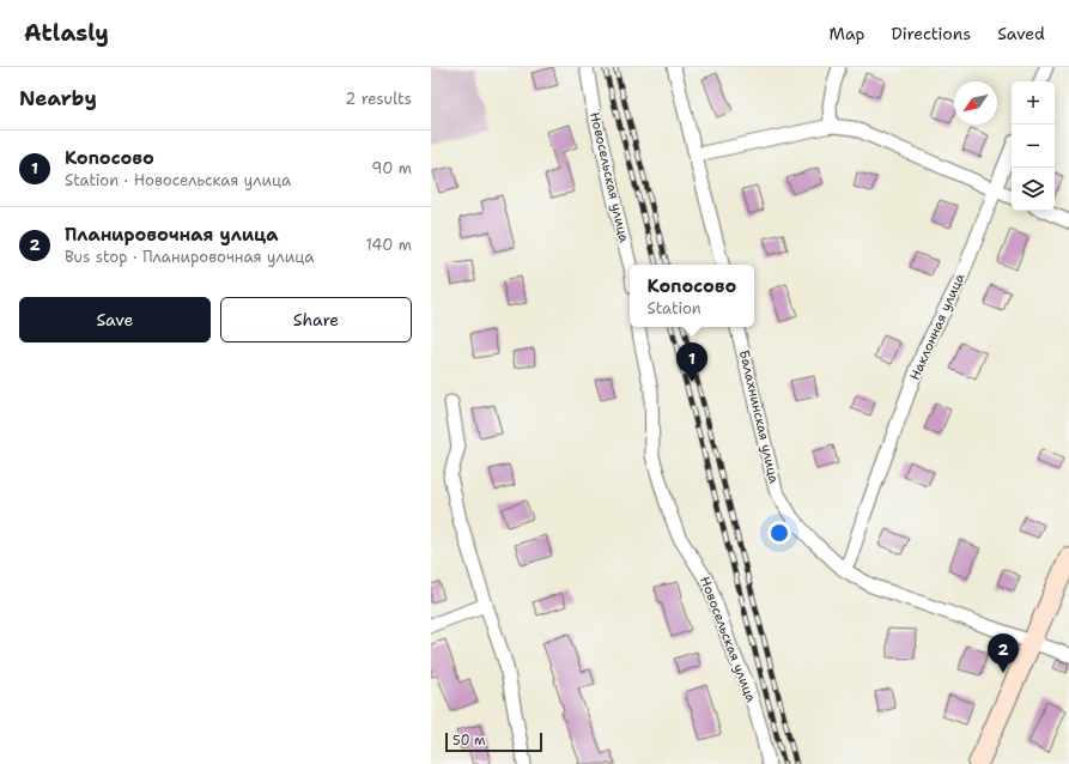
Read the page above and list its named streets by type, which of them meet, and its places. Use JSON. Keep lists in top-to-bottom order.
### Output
{
  "streets": {
    "street": ["Новосельская улица", "Наклонная улица", "Балахнинская улица"]
  },
  "crossings": [
    ["Наклонная улица", "Балахнинская улица"]
  ],
  "scale_bar": "50 m",
  "north": "bottom left",
  "page": {
    "header": "Atlasly",
    "nav": ["Map", "Directions", "Saved"],
    "heading": ["Nearby", "2 results"],
    "map_buttons": ["+", "−"],
    "list": [
      {
        "mark": "1",
        "name": "Копосово",
        "note": "Station · Новосельская улица",
        "value": "90 m"
      },
      {
        "mark": "2",
        "name": "Планировочная улица",
        "note": "Bus stop · Планировочная улица",
        "value": "140 m"
      }
    ],
    "popup": ["Копосово", "Station"],
    "buttons": ["Save", "Share"],
    "pins": ["1", "2"],
    "scale": "50 m"
  }
}
